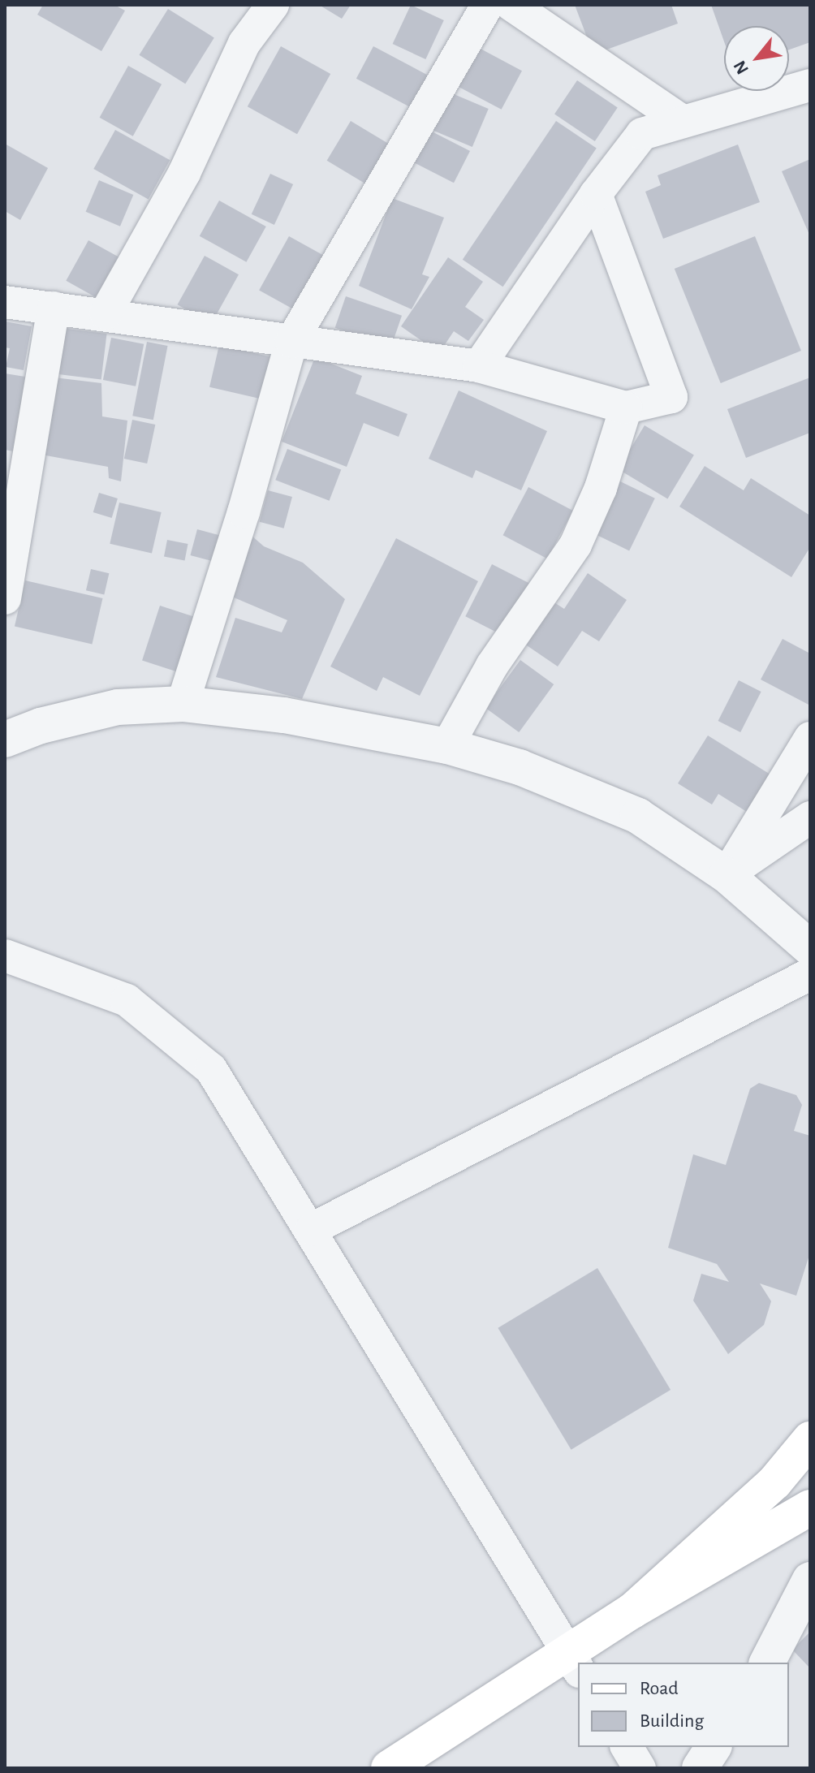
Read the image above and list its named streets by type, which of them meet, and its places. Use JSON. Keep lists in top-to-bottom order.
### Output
{
  "legend": ["Road", "Building"],
  "north": "bottom left"
}
